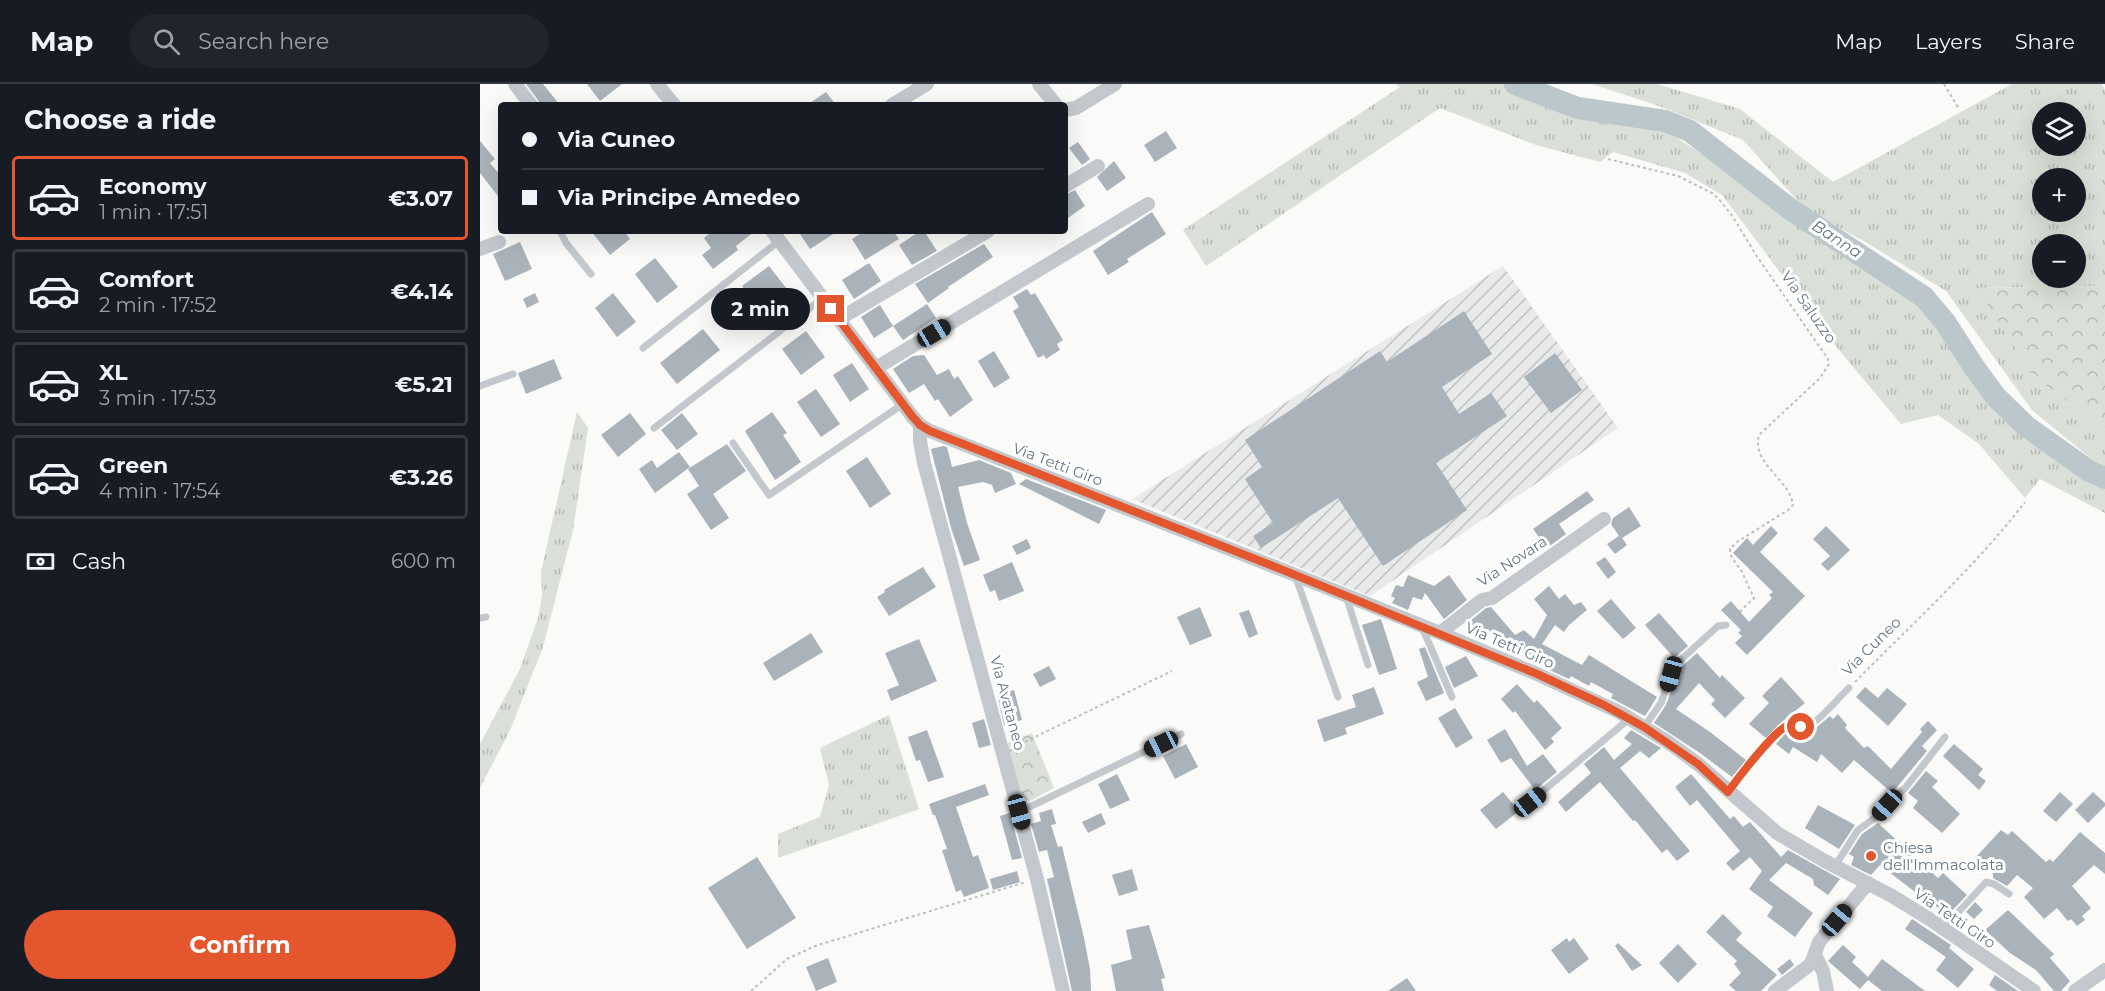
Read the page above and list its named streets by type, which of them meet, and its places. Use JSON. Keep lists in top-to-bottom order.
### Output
{
  "streets": {
    "street": ["Via Tetti Giro", "Via Novara", "Via Avataneo"],
    "lane": ["Via Cuneo"],
    "path": ["Via Saluzzo"]
  },
  "crossings": [
    ["Via Tetti Giro", "Via Novara"],
    ["Via Tetti Giro", "Via Cuneo"],
    ["Via Tetti Giro", "Via Avataneo"]
  ],
  "water": ["Banna"],
  "places": ["Chiesa dell'Immacolata"],
  "page": {
    "header": "Map",
    "search": "Search here",
    "nav": ["Map", "Layers", "Share"],
    "heading": "Choose a ride",
    "map_buttons": ["+", "−"],
    "banner": ["Via Cuneo", "Via Principe Amedeo"],
    "list": [
      {
        "name": "Economy",
        "note": "1 min · 17:51",
        "value": "€3.07"
      },
      {
        "name": "Comfort",
        "note": "2 min · 17:52",
        "value": "€4.14"
      },
      {
        "name": "XL",
        "note": "3 min · 17:53",
        "value": "€5.21"
      },
      {
        "name": "Green",
        "note": "4 min · 17:54",
        "value": "€3.26"
      }
    ],
    "bubble": "2 min",
    "pay": ["Cash", "600 m"],
    "buttons": "Confirm"
  }
}
